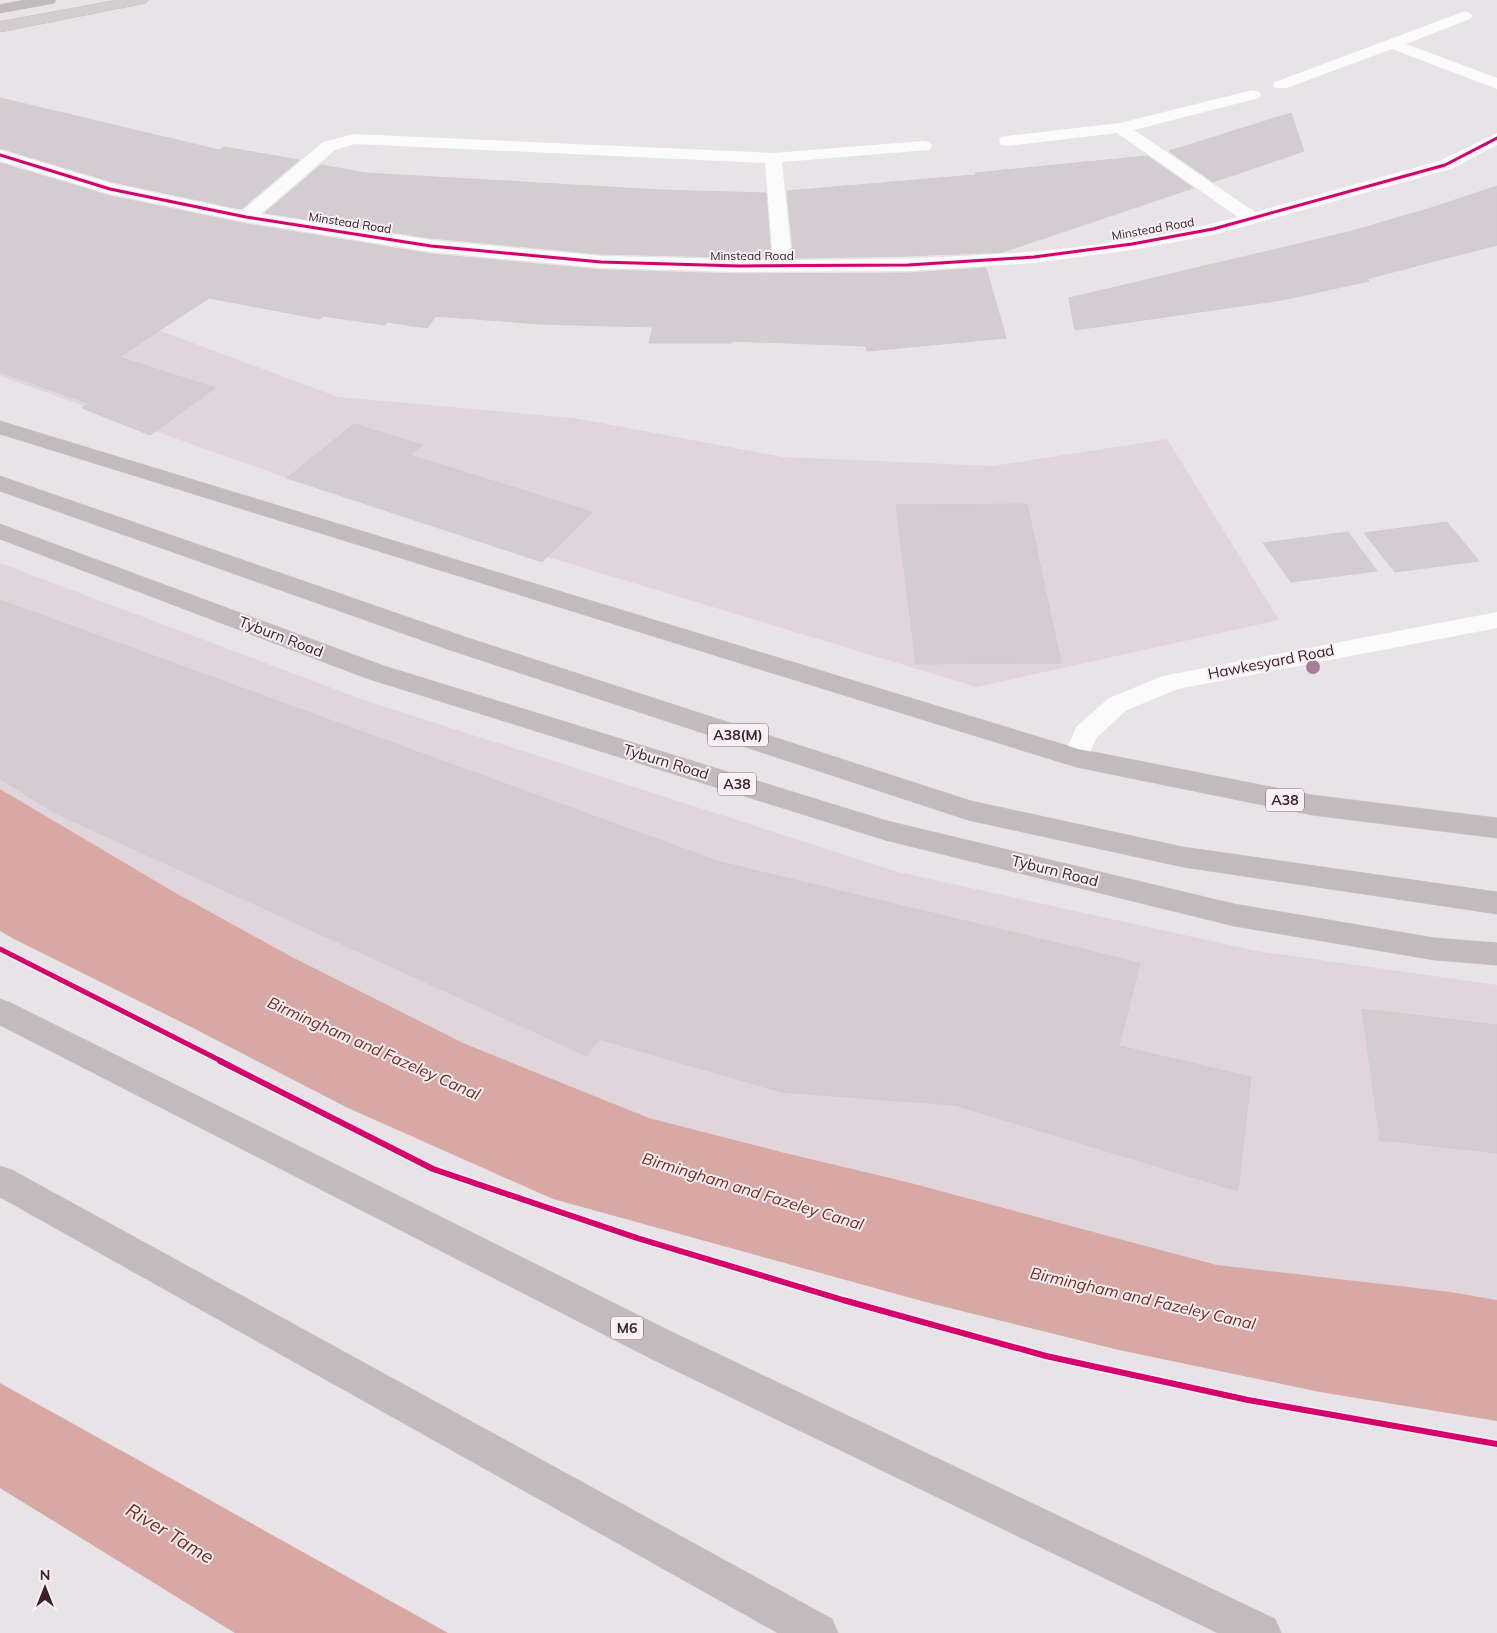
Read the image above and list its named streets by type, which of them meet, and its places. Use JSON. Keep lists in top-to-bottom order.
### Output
{
  "streets": {
    "highway": [
      "Tyburn Road",
      "A38(M)",
      "A38",
      "M6"
    ],
    "street": ["Minstead Road", "Hawkesyard Road"]
  },
  "crossings": [
    ["Hawkesyard Road", "A38"]
  ],
  "water": ["Birmingham and Fazeley Canal", "River Tame"],
  "north": "top"
}
